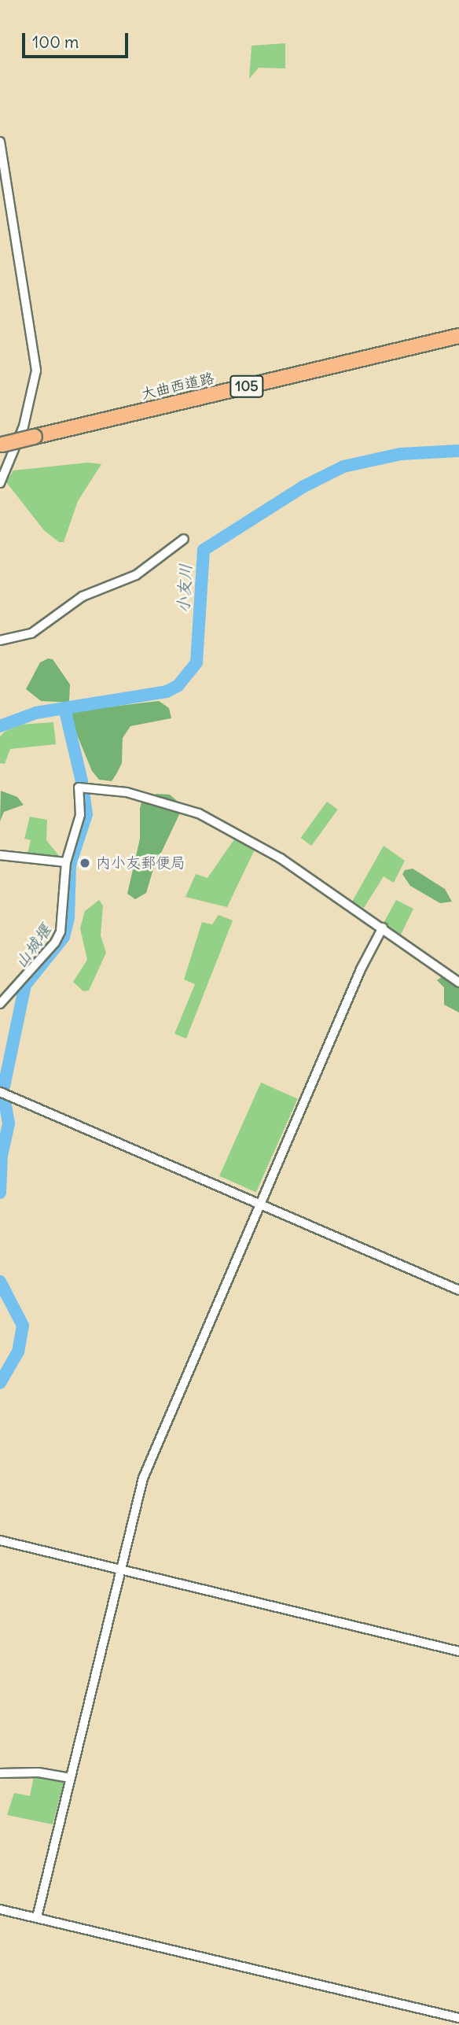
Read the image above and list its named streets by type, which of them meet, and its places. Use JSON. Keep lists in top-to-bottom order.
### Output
{
  "streets": {
    "highway": ["大曲西道路", "105"]
  },
  "water": ["小友川", "山城堰"],
  "places": ["内小友郵便局"],
  "scale_bar": "100 m"
}
